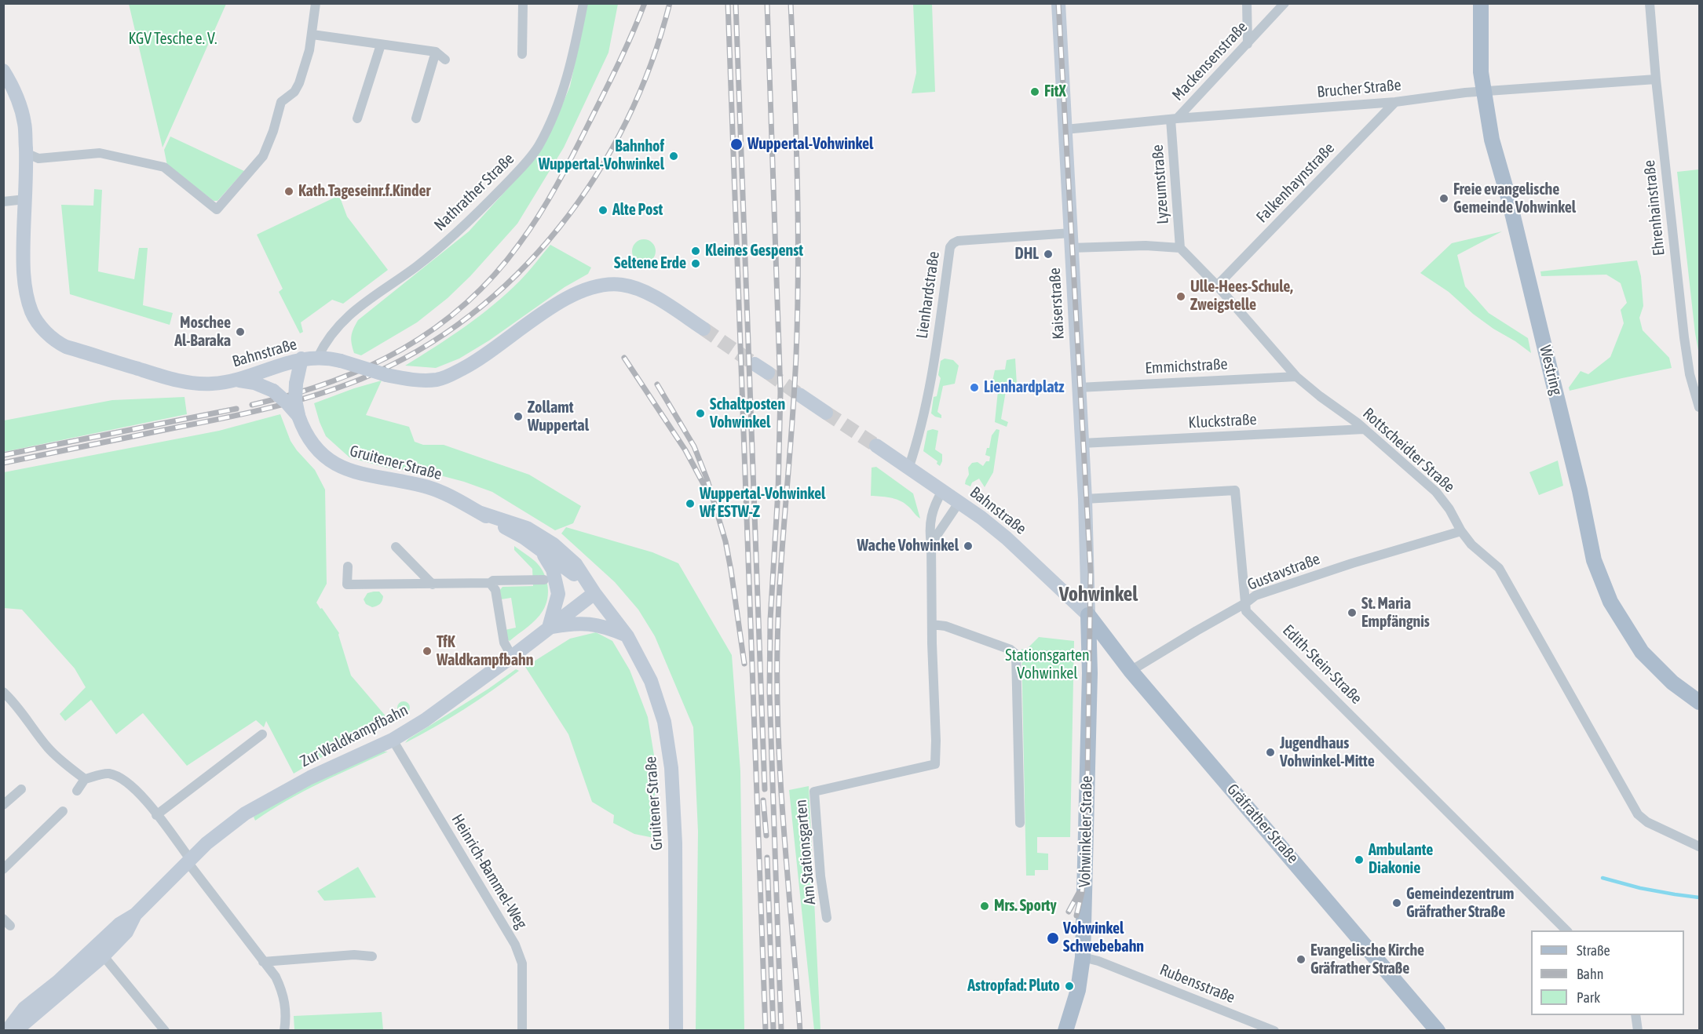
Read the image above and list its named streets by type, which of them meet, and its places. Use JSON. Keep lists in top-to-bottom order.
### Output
{
  "streets": {
    "main road": [
      "Kaiserstraße",
      "Bahnstraße",
      "Westring",
      "Gruitener Straße",
      "Zur Waldkampfbahn",
      "Gräfrather Straße",
      "Vohwinkeler Straße"
    ],
    "street": [
      "Mackensenstraße",
      "Brucher Straße",
      "Falkenhaynstraße",
      "Lyzeumstraße",
      "Nathrather Straße",
      "Ehrenhainstraße",
      "Lienhardstraße",
      "Emmichstraße",
      "Kluckstraße",
      "Rottscheidter Straße",
      "Gustavstraße",
      "Edith-Stein-Straße",
      "Am Stationsgarten",
      "Heinrich-Bammel-Weg",
      "Rubensstraße"
    ]
  },
  "crossings": [
    ["Mackensenstraße", "Brucher Straße"],
    ["Mackensenstraße", "Lyzeumstraße"],
    ["Brucher Straße", "Falkenhaynstraße"],
    ["Brucher Straße", "Lyzeumstraße"],
    ["Brucher Straße", "Ehrenhainstraße"],
    ["Brucher Straße", "Kaiserstraße"],
    ["Brucher Straße", "Westring"],
    ["Falkenhaynstraße", "Rottscheidter Straße"],
    ["Lyzeumstraße", "Rottscheidter Straße"],
    ["Nathrather Straße", "Bahnstraße"],
    ["Lienhardstraße", "Kaiserstraße"],
    ["Lienhardstraße", "Bahnstraße"],
    ["Kaiserstraße", "Bahnstraße"],
    ["Kaiserstraße", "Emmichstraße"],
    ["Kaiserstraße", "Kluckstraße"],
    ["Kaiserstraße", "Edith-Stein-Straße"],
    ["Kaiserstraße", "Gräfrather Straße"],
    ["Kaiserstraße", "Vohwinkeler Straße"],
    ["Bahnstraße", "Gruitener Straße"],
    ["Bahnstraße", "Gräfrather Straße"],
    ["Bahnstraße", "Vohwinkeler Straße"],
    ["Bahnstraße", "Am Stationsgarten"],
    ["Emmichstraße", "Rottscheidter Straße"],
    ["Kluckstraße", "Rottscheidter Straße"],
    ["Rottscheidter Straße", "Gustavstraße"],
    ["Gruitener Straße", "Zur Waldkampfbahn"],
    ["Gustavstraße", "Edith-Stein-Straße"],
    ["Gustavstraße", "Gräfrather Straße"],
    ["Zur Waldkampfbahn", "Heinrich-Bammel-Weg"],
    ["Gräfrather Straße", "Vohwinkeler Straße"],
    ["Vohwinkeler Straße", "Rubensstraße"]
  ],
  "districts": ["Vohwinkel"],
  "parks": ["KGV Tesche e. V.", "Stationsgarten Vohwinkel"],
  "places": [
    "FitX",
    "Wuppertal-Vohwinkel",
    "Bahnhof Wuppertal-Vohwinkel",
    "Kath.Tageseinr.f.Kinder",
    "Freie evangelische Gemeinde Vohwinkel",
    "Alte Post",
    "Kleines Gespenst",
    "DHL",
    "Seltene Erde",
    "Ulle-Hees-Schule, Zweigstelle",
    "Moschee Al-Baraka",
    "Lienhardplatz",
    "Schaltposten Vohwinkel",
    "Zollamt Wuppertal",
    "Wuppertal-Vohwinkel Wf ESTW-Z",
    "Wache Vohwinkel",
    "St. Maria Empfängnis",
    "TfK Waldkampfbahn",
    "Jugendhaus Vohwinkel-Mitte",
    "Ambulante Diakonie",
    "Gemeindezentrum Gräfrather Straße",
    "Mrs. Sporty",
    "Vohwinkel Schwebebahn",
    "Evangelische Kirche Gräfrather Straße",
    "Astropfad: Pluto"
  ],
  "legend": ["Straße", "Bahn", "Park"]
}
